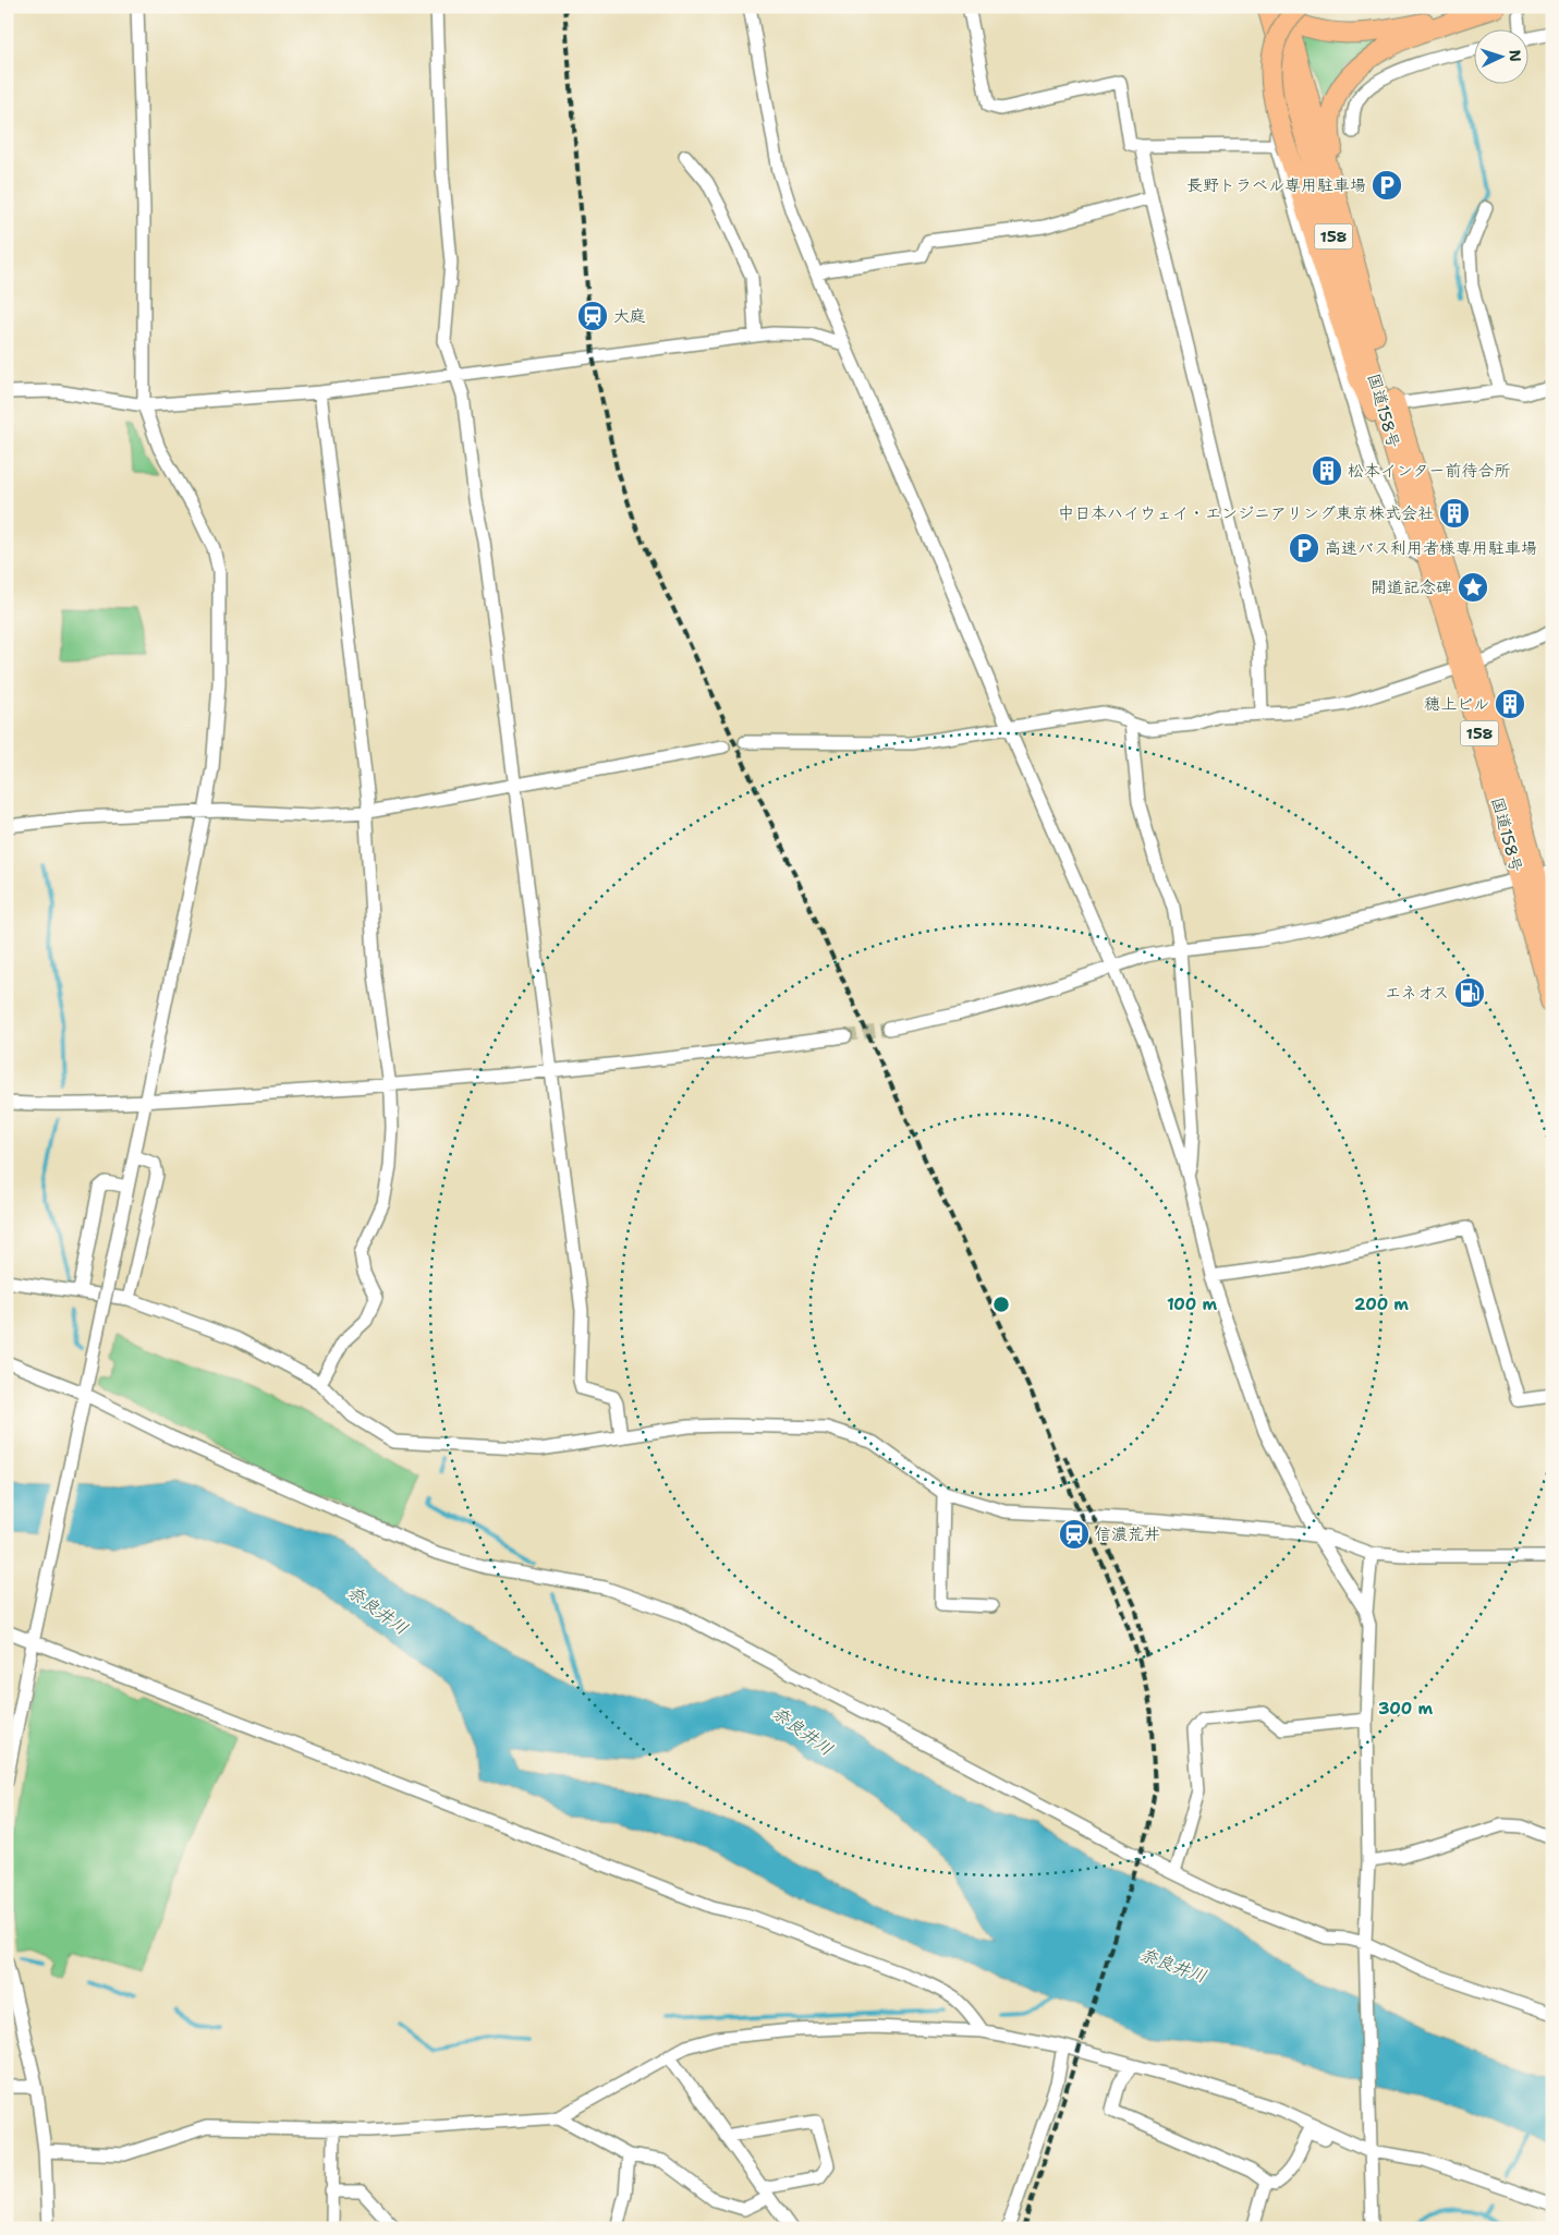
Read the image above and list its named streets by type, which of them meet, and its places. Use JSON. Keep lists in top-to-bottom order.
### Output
{
  "streets": {
    "highway": ["158", "国道158号"]
  },
  "water": ["奈良井川"],
  "places": {
    "parking": ["長野トラベル専用駐車場", "高速バス利用者様専用駐車場"],
    "station": ["大庭", "信濃荒井"],
    "building": ["松本インター前待合所", "中日本ハイウェイ・エンジニアリング東京株式会社", "穂上ビル"],
    "place": ["開道記念碑"],
    "fuel station": ["エネオス"]
  },
  "north": "right",
  "rings": ["100 m", "200 m", "300 m"]
}
